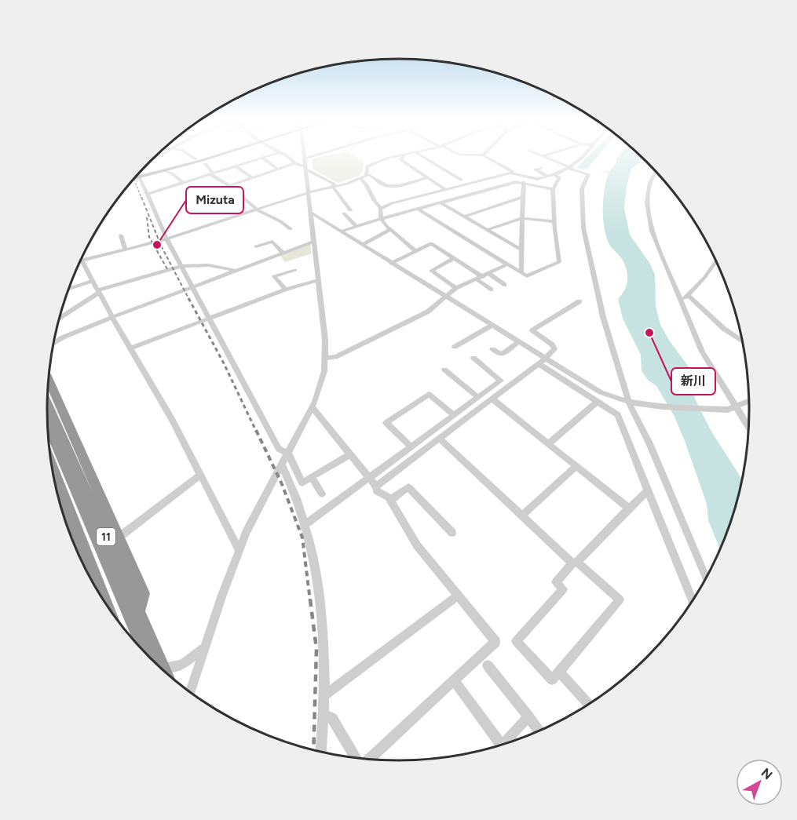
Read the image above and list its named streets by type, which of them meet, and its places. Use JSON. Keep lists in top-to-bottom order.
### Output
{
  "streets": {
    "highway": ["11"]
  },
  "places": ["Mizuta", "新川"],
  "north": "top right"
}
